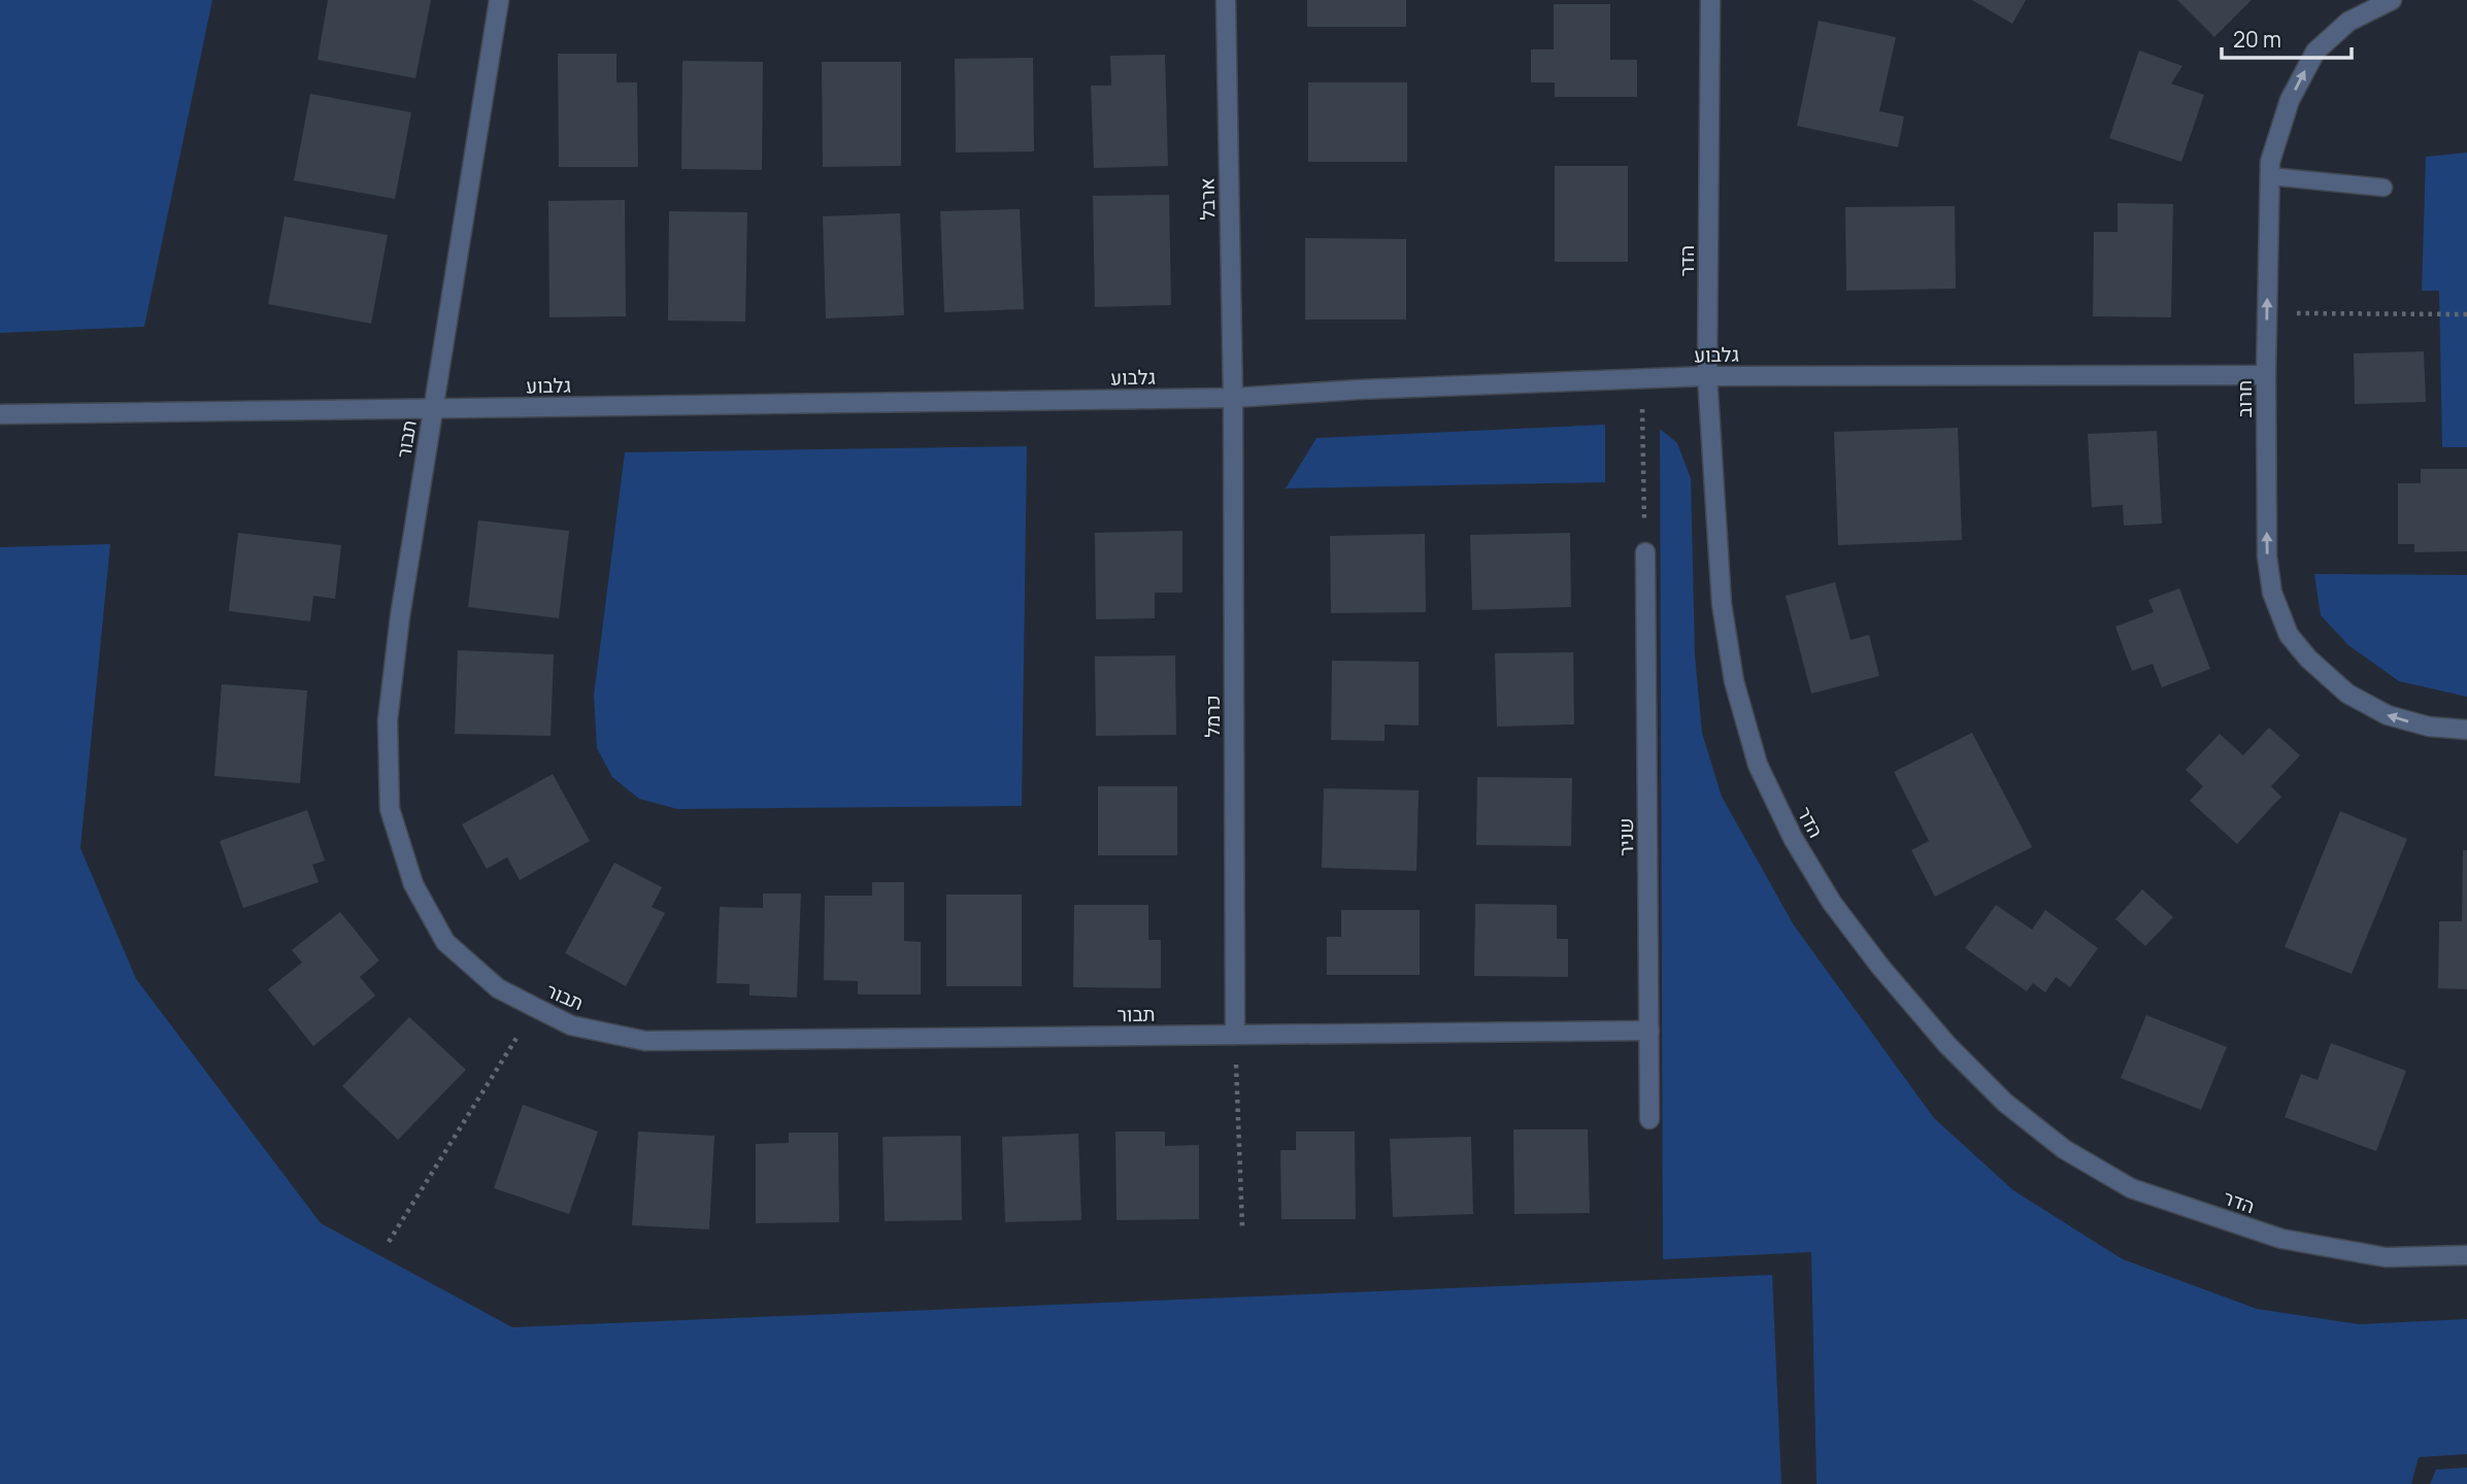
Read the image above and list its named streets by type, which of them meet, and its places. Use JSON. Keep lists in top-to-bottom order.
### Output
{
  "streets": {
    "street": [
      "ארבל",
      "הדר",
      "גלבוע",
      "חרוב",
      "תבור",
      "כרמל",
      "שניר"
    ]
  },
  "crossings": [
    ["ארבל", "גלבוע"],
    ["ארבל", "כרמל"],
    ["הדר", "גלבוע"],
    ["גלבוע", "חרוב"],
    ["גלבוע", "תבור"],
    ["גלבוע", "כרמל"],
    ["תבור", "כרמל"],
    ["תבור", "שניר"]
  ],
  "one_way": ["חרוב"],
  "scale_bar": "20 m"
}
